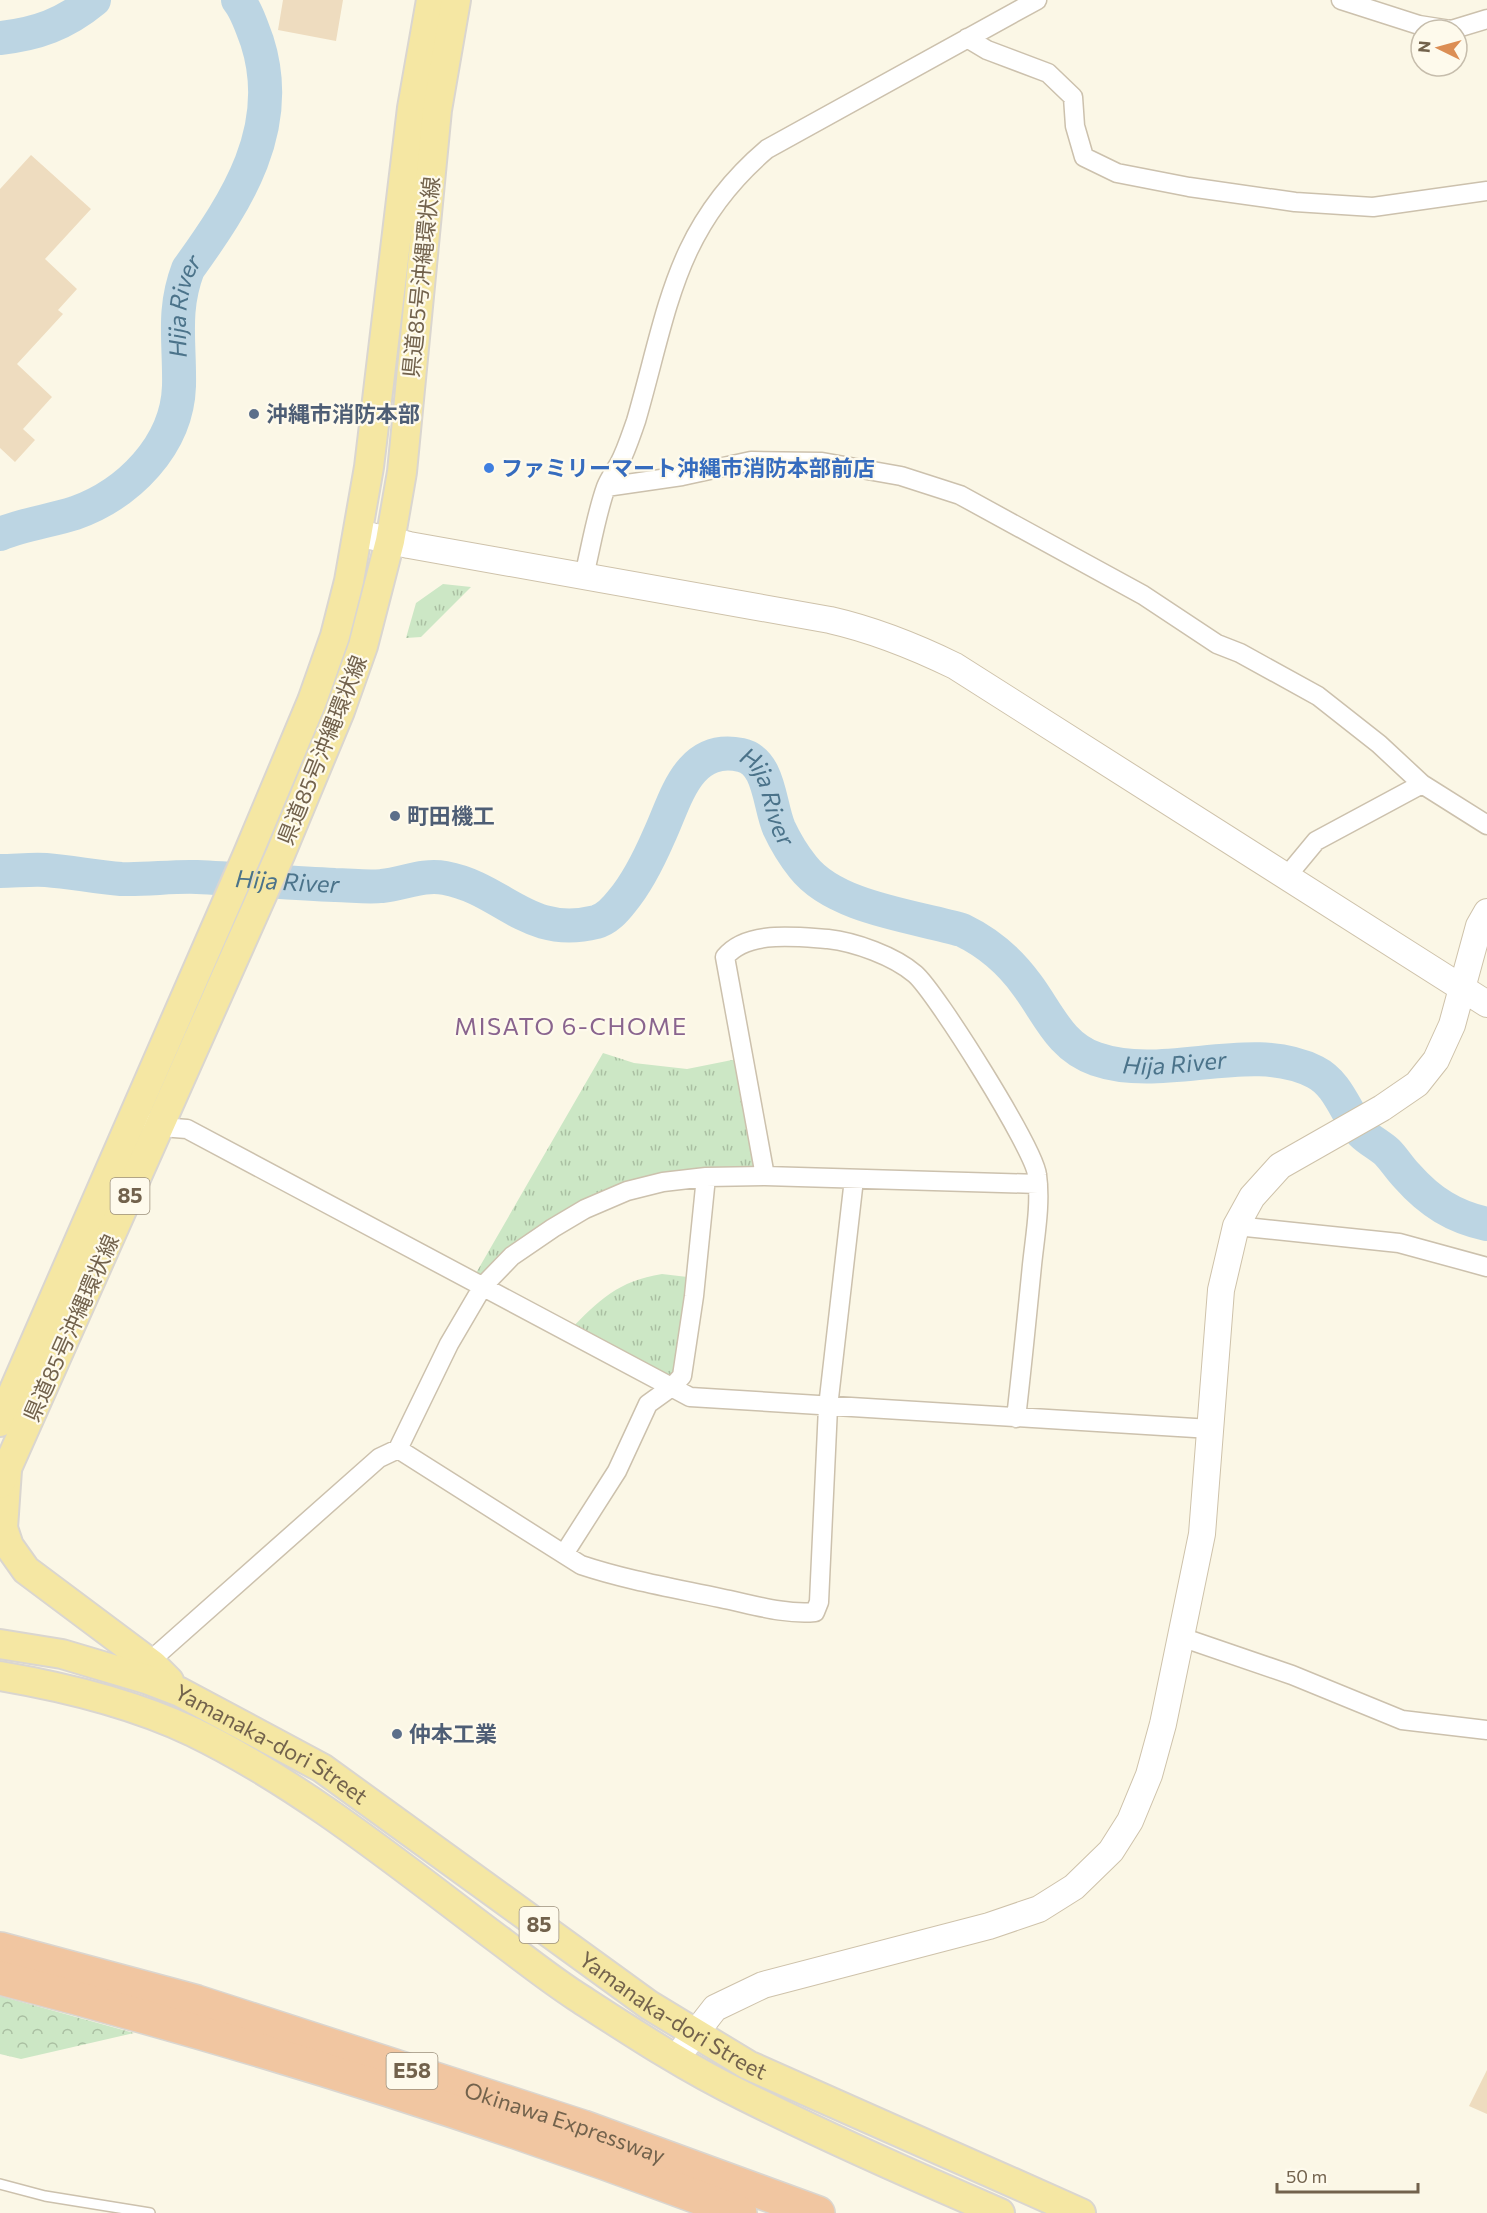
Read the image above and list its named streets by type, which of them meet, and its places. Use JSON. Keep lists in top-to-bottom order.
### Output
{
  "streets": {
    "highway": ["E58", "Okinawa Expressway"],
    "main road": ["県道85号沖縄環状線", "85", "Yamanaka-dori Street"]
  },
  "districts": ["MISATO 6-CHOME"],
  "water": ["Hija River"],
  "places": [
    "沖縄市消防本部",
    "ファミリーマート沖縄市消防本部前店",
    "町田機工",
    "仲本工業"
  ],
  "scale_bar": "50 m",
  "north": "left"
}
